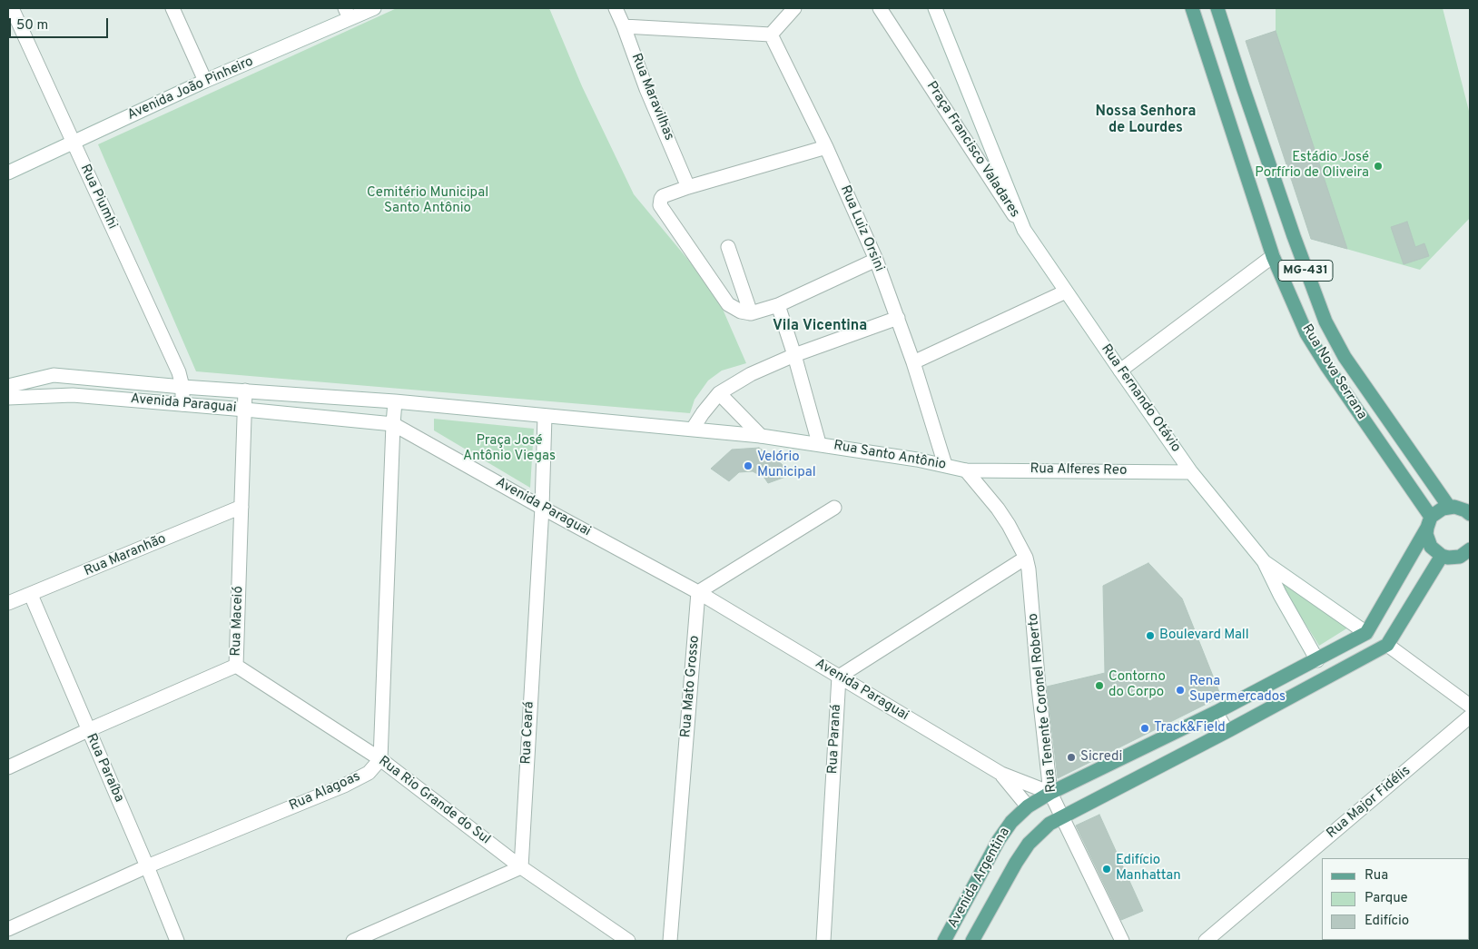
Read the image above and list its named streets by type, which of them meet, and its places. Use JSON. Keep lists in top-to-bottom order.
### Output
{
  "streets": {
    "main road": ["MG-431", "Rua Nova Serrana", "Avenida Argentina"],
    "street": [
      "Avenida João Pinheiro",
      "Rua Maravilhas",
      "Praça Francisco Valadares",
      "Rua Piumhi",
      "Rua Luiz Orsini",
      "Rua Fernando Otávio",
      "Avenida Paraguai",
      "Rua Santo Antônio",
      "Rua Alferes Reo",
      "Rua Maranhão",
      "Rua Maceió",
      "Rua Mato Grosso",
      "Rua Tenente Coronel Roberto",
      "Rua Ceará",
      "Rua Paraná",
      "Rua Paraíba",
      "Rua Alagoas",
      "Rua Rio Grande do Sul",
      "Rua Major Fidélis"
    ]
  },
  "crossings": [
    ["Avenida João Pinheiro", "Rua Piumhi"],
    ["Praça Francisco Valadares", "Rua Fernando Otávio"],
    ["Rua Piumhi", "Avenida Paraguai"],
    ["Rua Luiz Orsini", "Rua Santo Antônio"],
    ["Rua Fernando Otávio", "Rua Alferes Reo"],
    ["Avenida Paraguai", "Rua Maceió"],
    ["Avenida Paraguai", "Rua Mato Grosso"],
    ["Avenida Paraguai", "Rua Tenente Coronel Roberto"],
    ["Avenida Paraguai", "Rua Ceará"],
    ["Avenida Paraguai", "Rua Paraná"],
    ["Avenida Paraguai", "Avenida Argentina"],
    ["Rua Santo Antônio", "Rua Alferes Reo"],
    ["Rua Santo Antônio", "Rua Ceará"],
    ["Rua Maranhão", "Rua Maceió"],
    ["Rua Maranhão", "Rua Paraíba"],
    ["Rua Maceió", "Rua Paraíba"],
    ["Rua Maceió", "Rua Rio Grande do Sul"],
    ["Rua Tenente Coronel Roberto", "Avenida Argentina"],
    ["Rua Ceará", "Rua Rio Grande do Sul"],
    ["Rua Paraíba", "Rua Alagoas"],
    ["Rua Alagoas", "Rua Rio Grande do Sul"]
  ],
  "districts": ["Nossa Senhora de Lourdes", "Vila Vicentina"],
  "parks": ["Cemitério Municipal Santo Antônio", "Praça José Antônio Viegas"],
  "places": [
    "Estádio José Porfírio de Oliveira",
    "Velório Municipal",
    "Boulevard Mall",
    "Contorno do Corpo",
    "Rena Supermercados",
    "Track&Field",
    "Sicredi",
    "Edifício Manhattan"
  ],
  "legend": ["Rua", "Parque", "Edifício"],
  "scale_bar": "50 m"
}
